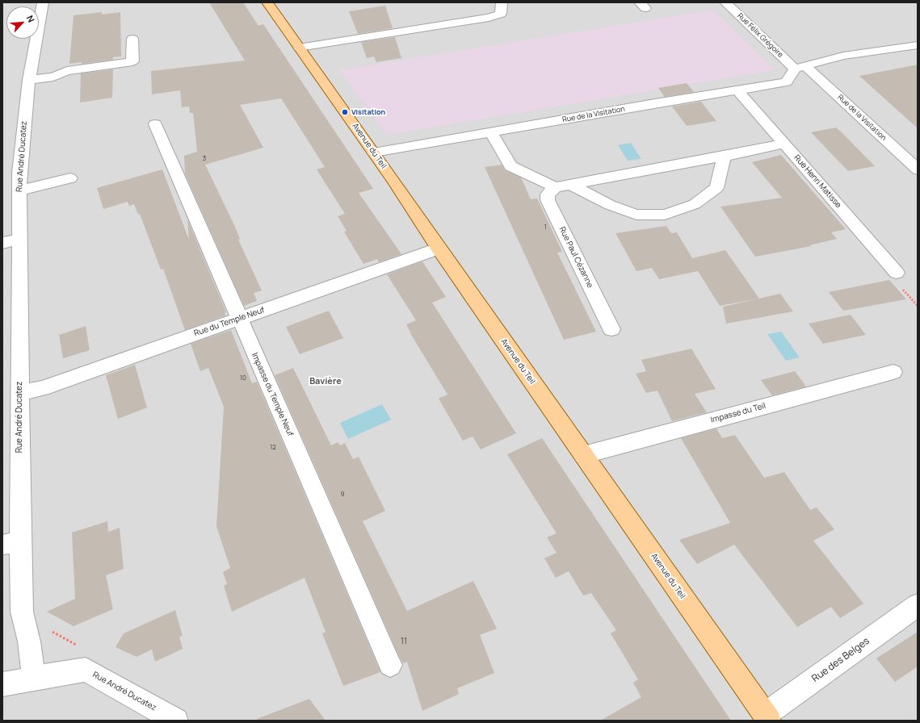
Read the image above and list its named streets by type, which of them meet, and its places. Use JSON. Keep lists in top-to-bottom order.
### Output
{
  "streets": {
    "main road": ["Avenue du Teil"],
    "street": [
      "Rue Félix Grégoire",
      "Rue de la Visitation",
      "Rue André Ducatez",
      "Rue Henri Matisse",
      "Rue Paul Cézanne",
      "Rue du Temple Neuf",
      "Impasse du Temple Neuf",
      "Impasse du Teil",
      "Rue des Belges"
    ]
  },
  "crossings": [
    ["Rue Félix Grégoire", "Rue de la Visitation"],
    ["Rue de la Visitation", "Avenue du Teil"],
    ["Rue de la Visitation", "Rue Henri Matisse"],
    ["Avenue du Teil", "Rue du Temple Neuf"],
    ["Avenue du Teil", "Impasse du Teil"],
    ["Avenue du Teil", "Rue des Belges"],
    ["Rue André Ducatez", "Rue du Temple Neuf"],
    ["Rue du Temple Neuf", "Impasse du Temple Neuf"]
  ],
  "districts": ["Bavière"],
  "places": ["Visitation"],
  "house_numbers": [
    "3",
    "1",
    "10",
    "12",
    "9",
    "11"
  ],
  "north": "top right"
}
